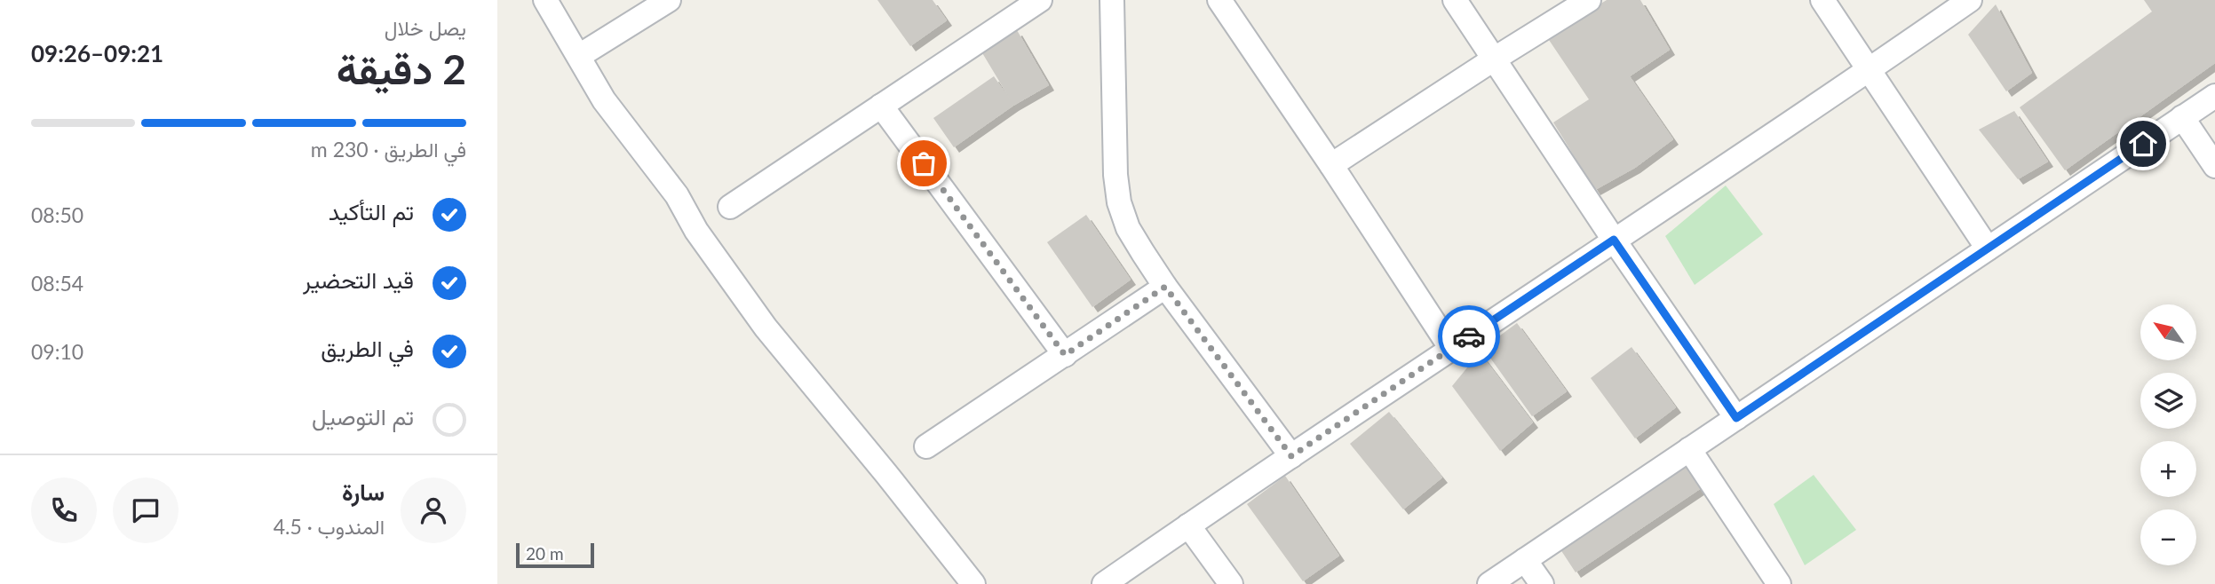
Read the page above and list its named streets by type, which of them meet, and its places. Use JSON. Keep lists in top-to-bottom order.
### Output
{
  "scale_bar": "20 m",
  "north": "top left",
  "page": {
    "heading": ["2 دقيقة", "يصل خلال", "09:21–09:26"],
    "panel": ["سارة", "المندوب · 4.5"],
    "bar": "في الطريق · 230 m",
    "list": [
      ["تم التأكيد", "08:50"],
      ["قيد التحضير", "08:54"],
      ["في الطريق", "09:10"],
      "تم التوصيل"
    ],
    "map_buttons": ["+", "−"],
    "scale": "20 m"
  }
}
